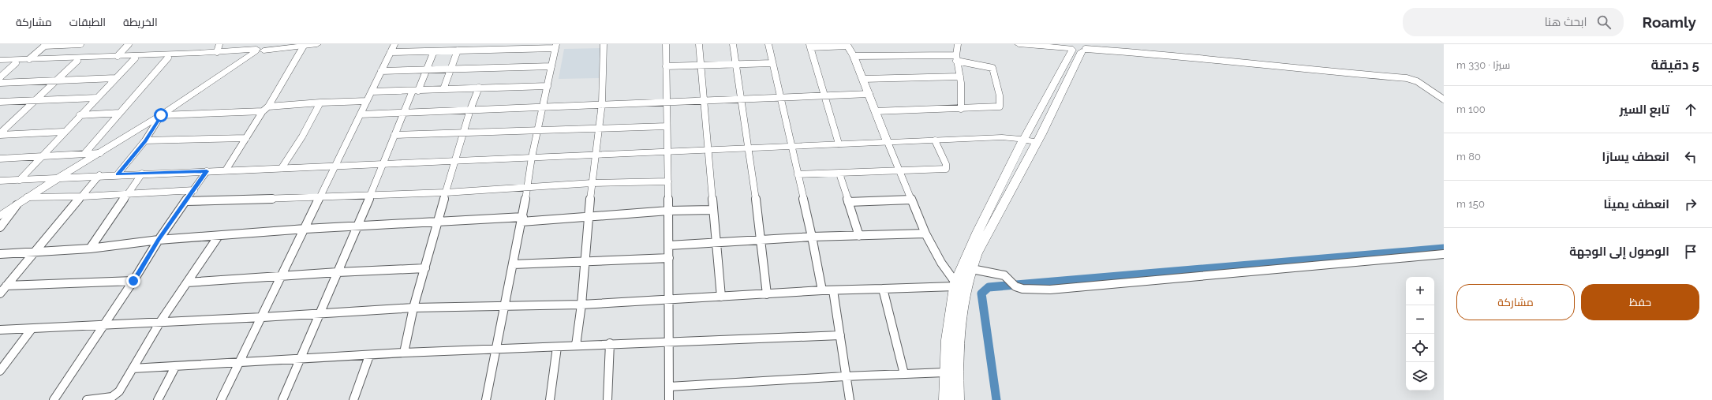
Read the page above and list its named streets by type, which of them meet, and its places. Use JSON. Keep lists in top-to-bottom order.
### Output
{
  "page": {
    "header": "Roamly",
    "search": "ابحث هنا",
    "nav": ["الخريطة", "الطبقات", "مشاركة"],
    "heading": ["5 دقيقة", "سيرًا · 330 m"],
    "list": [
      ["تابع السير", "100 m"],
      ["انعطف يسارًا", "80 m"],
      ["انعطف يمينًا", "150 m"],
      "الوصول إلى الوجهة"
    ],
    "buttons": ["حفظ", "مشاركة"],
    "map_buttons": ["+", "−"]
  }
}
